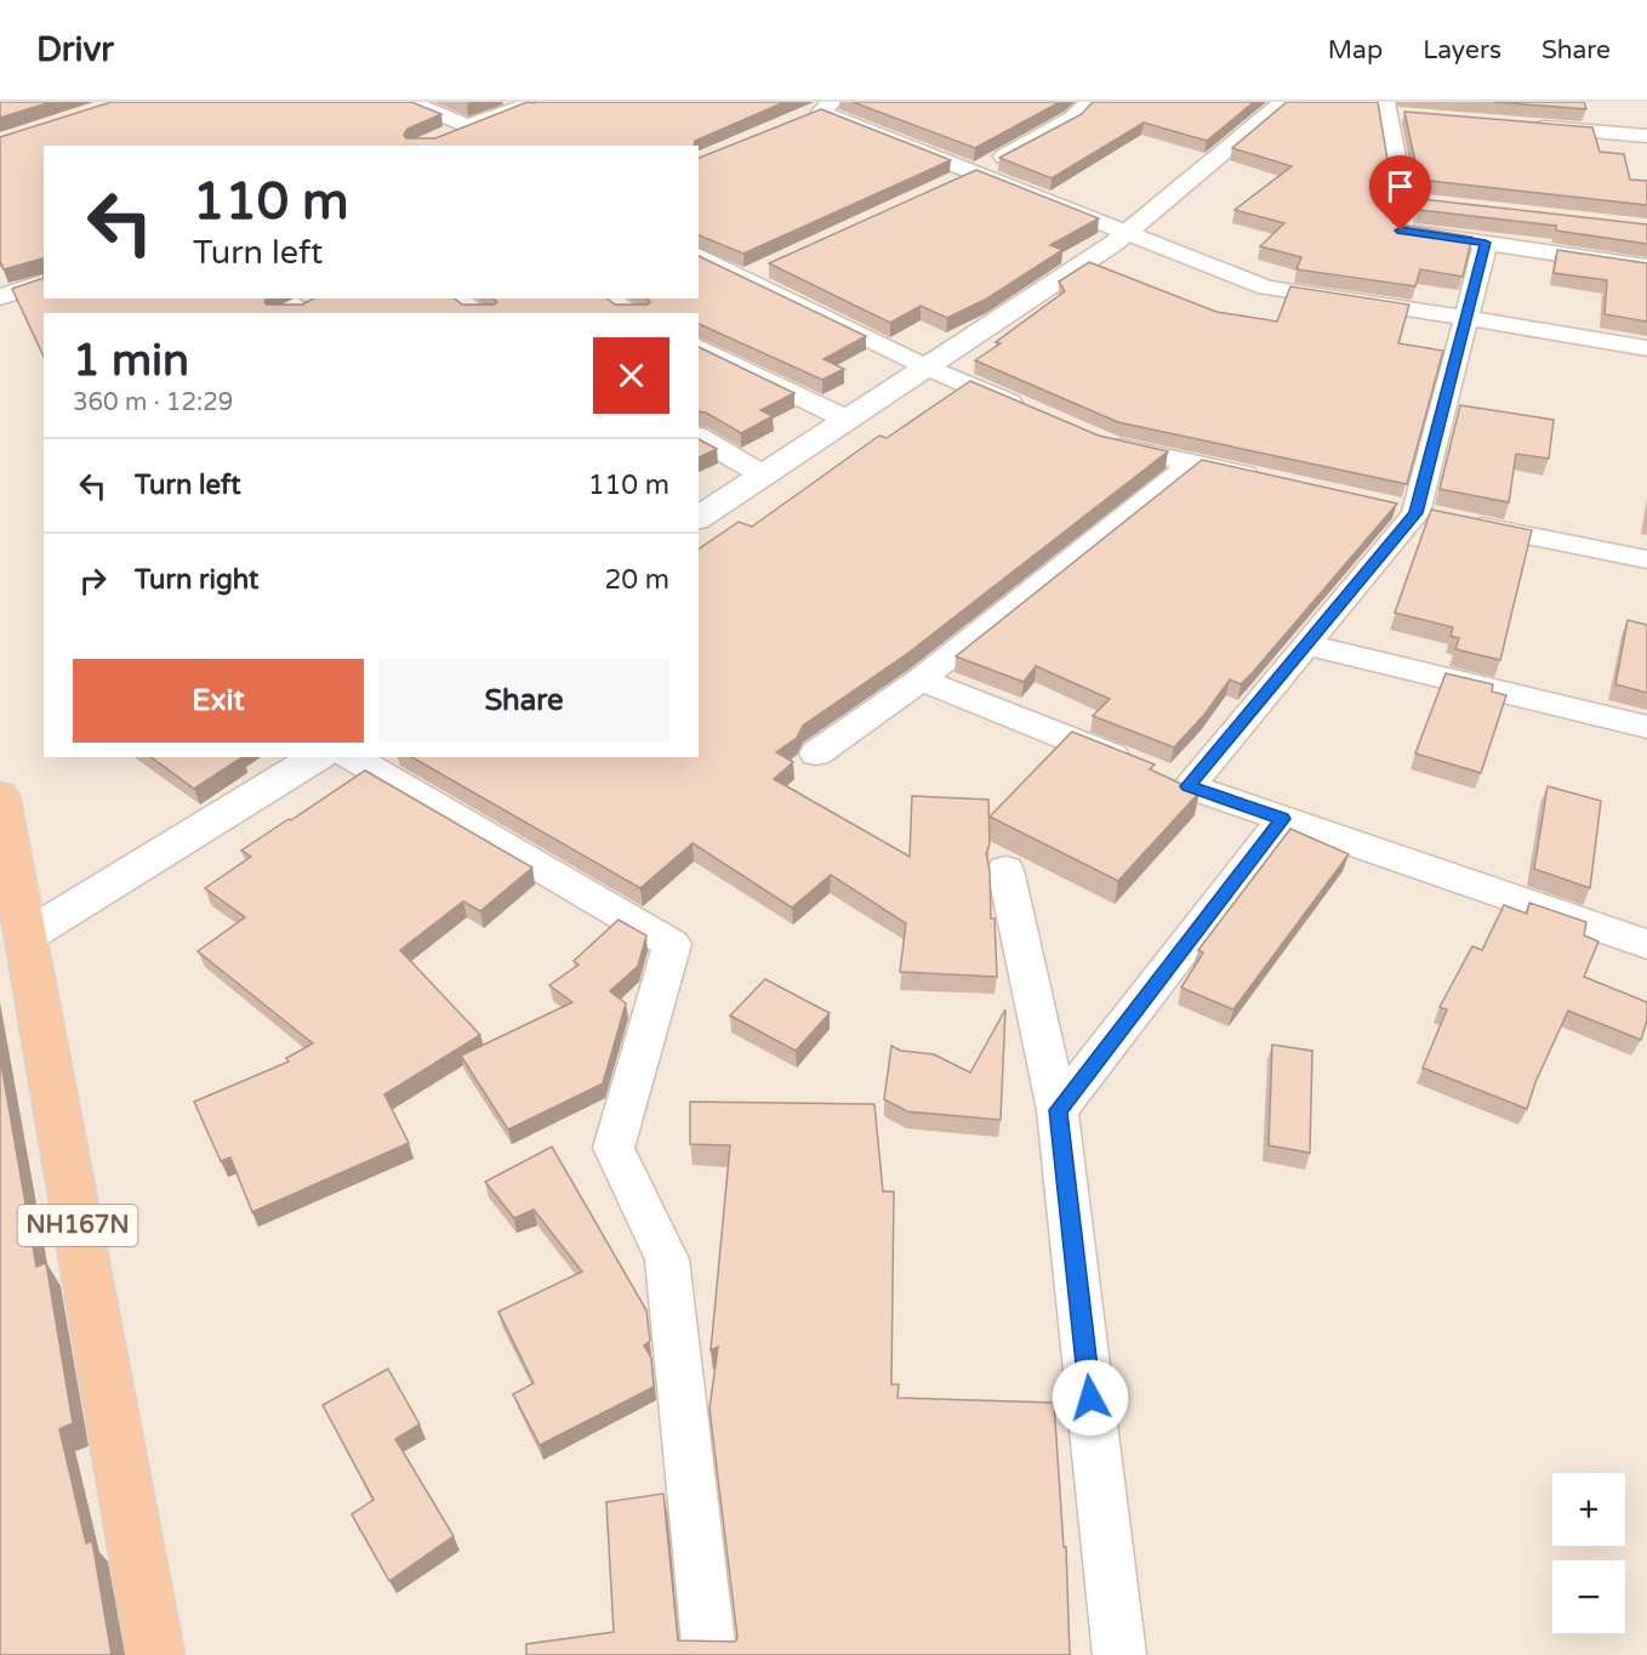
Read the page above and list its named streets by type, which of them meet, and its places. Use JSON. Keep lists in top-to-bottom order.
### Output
{
  "streets": {
    "highway": ["NH167N"]
  },
  "page": {
    "header": "Drivr",
    "nav": ["Map", "Layers", "Share"],
    "turn": ["110 m", "Turn left"],
    "heading": ["1 min", "360 m · 12:29"],
    "list": [
      {
        "name": "Turn left",
        "value": "110 m"
      },
      {
        "name": "Turn right",
        "value": "20 m"
      }
    ],
    "buttons": ["Exit", "Share"],
    "map_buttons": ["+", "−"]
  }
}
